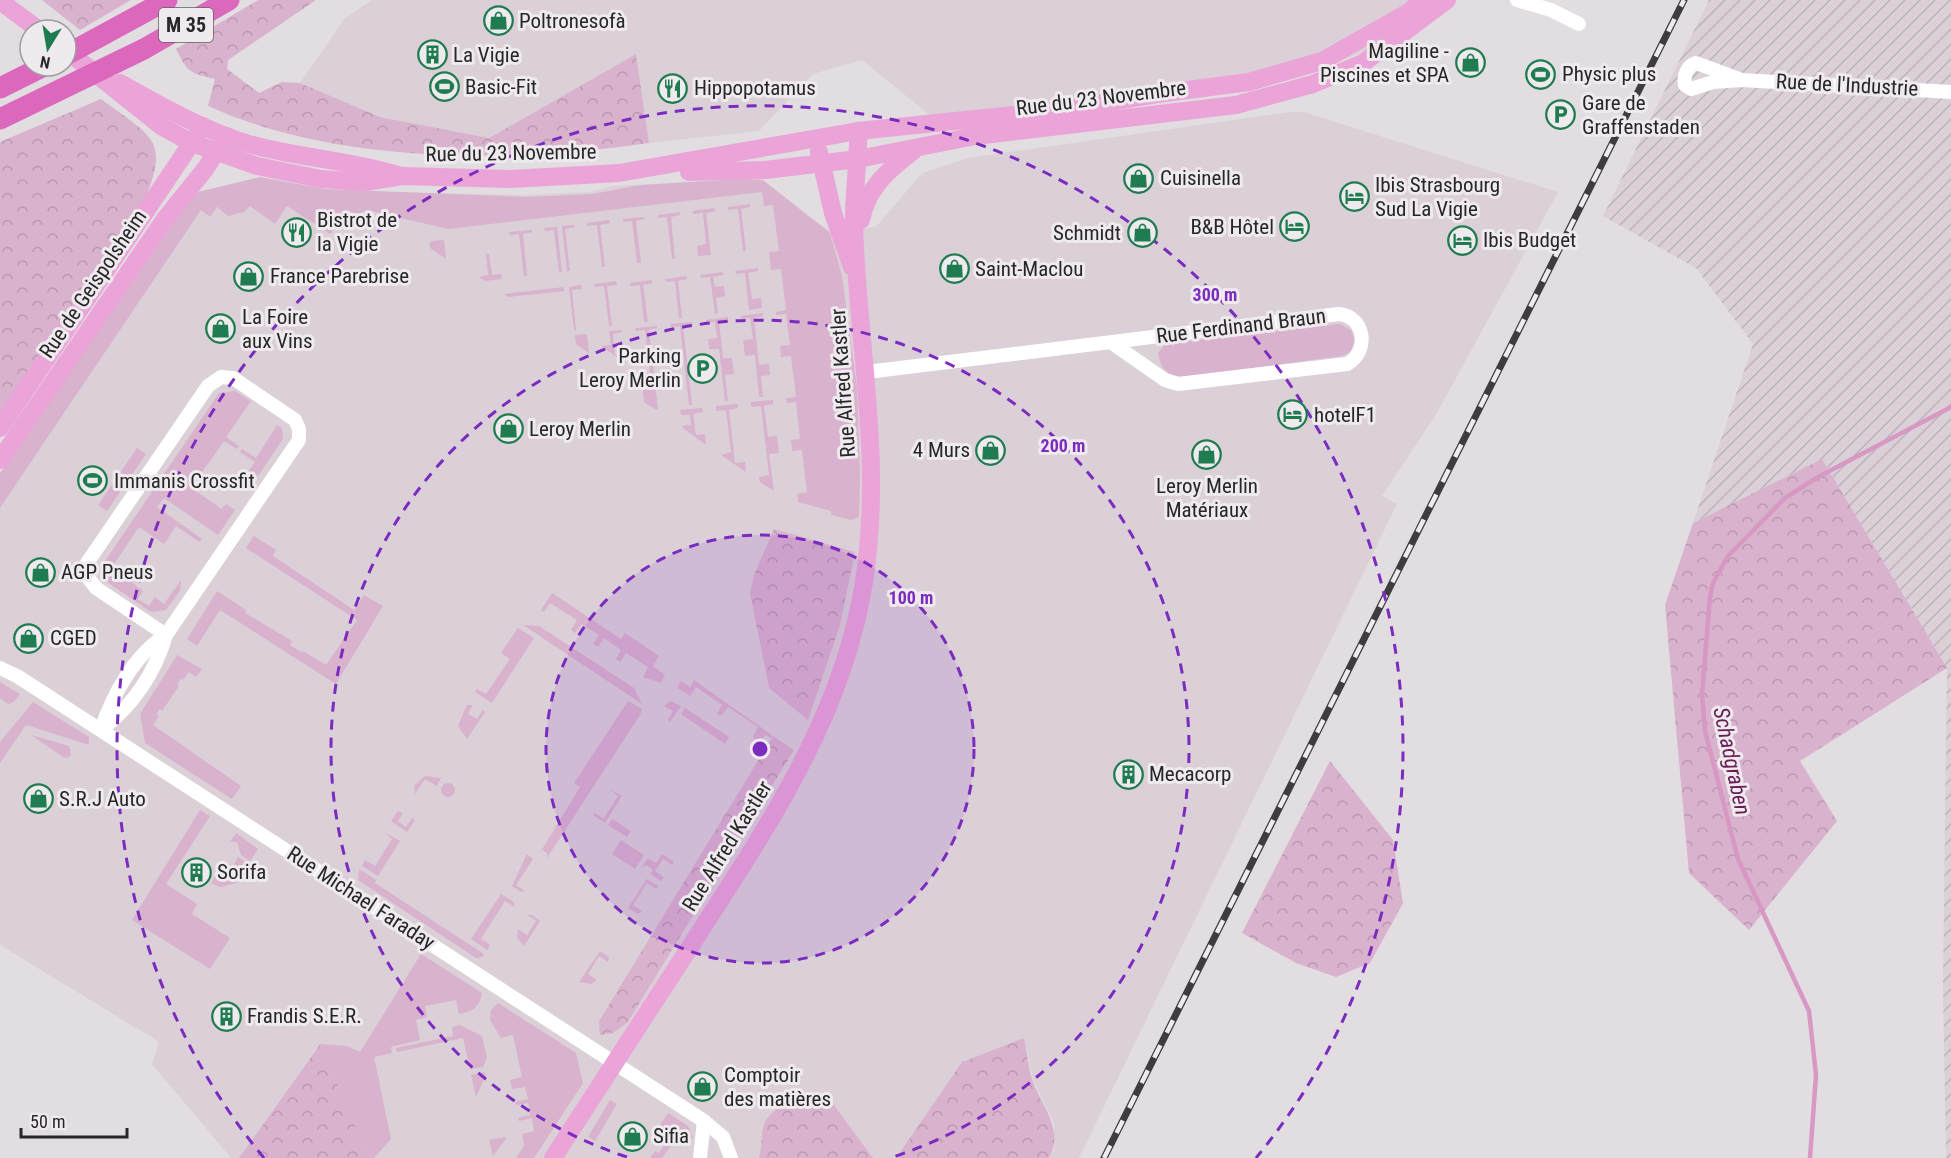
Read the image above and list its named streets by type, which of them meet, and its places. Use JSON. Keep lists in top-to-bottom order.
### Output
{
  "streets": {
    "highway": ["M 35"],
    "main road": ["Rue du 23 Novembre", "Rue de Geispolsheim", "Rue Alfred Kastler"],
    "street": ["Rue de l'Industrie", "Rue Ferdinand Braun", "Rue Michael Faraday"]
  },
  "crossings": [
    ["Rue du 23 Novembre", "Rue de Geispolsheim"],
    ["Rue du 23 Novembre", "Rue Alfred Kastler"],
    ["Rue Ferdinand Braun", "Rue Alfred Kastler"],
    ["Rue Alfred Kastler", "Rue Michael Faraday"]
  ],
  "water": ["Schadgraben"],
  "places": {
    "shop": [
      "Poltronesofà",
      "Magiline - Piscines et SPA",
      "Cuisinella",
      "Schmidt",
      "Saint-Maclou",
      "France Parebrise",
      "La Foire aux Vins",
      "Leroy Merlin",
      "4 Murs",
      "Leroy Merlin Matériaux",
      "AGP Pneus",
      "CGED",
      "S.R.J Auto",
      "Comptoir des matières",
      "Sifia"
    ],
    "building": [
      "La Vigie",
      "Mecacorp",
      "Sorifa",
      "Frandis S.E.R."
    ],
    "sports": ["Physic plus", "Basic-Fit", "Immanis Crossfit"],
    "restaurant": ["Hippopotamus", "Bistrot de la Vigie"],
    "parking": ["Gare de Graffenstaden", "Parking Leroy Merlin"],
    "hotel": [
      "Ibis Strasbourg Sud La Vigie",
      "B&B Hôtel",
      "Ibis Budget",
      "hotelF1"
    ]
  },
  "scale_bar": "50 m",
  "north": "bottom",
  "rings": ["300 m", "200 m", "100 m"]
}
